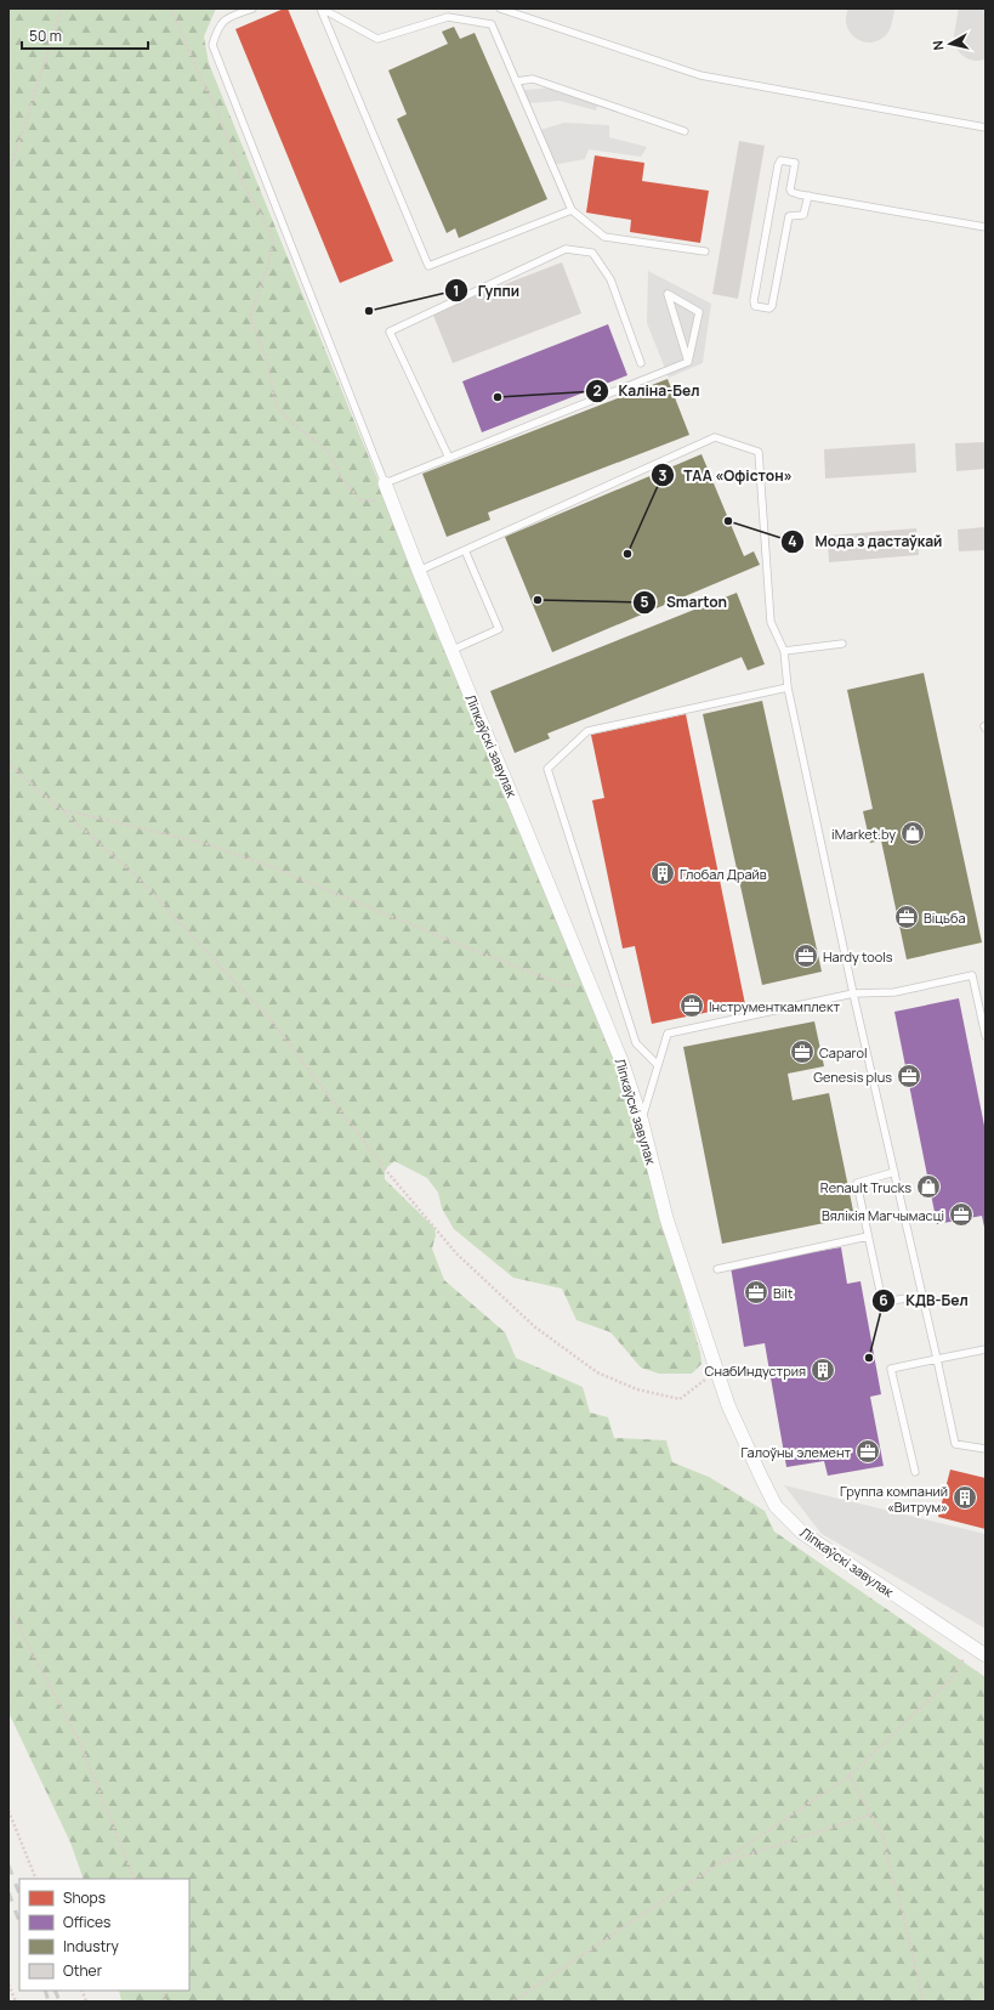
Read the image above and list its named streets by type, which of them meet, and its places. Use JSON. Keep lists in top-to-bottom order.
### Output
{
  "streets": {
    "street": ["Ліпкаўскі завулак"]
  },
  "places": {
    "other": [
      "Гуппи",
      "Каліна-Бел",
      "Мода з дастаўкай",
      "ТАА «Офістон»",
      "Smarton",
      "КДВ-Бел"
    ],
    "shop": ["iMarket.by", "Renault Trucks"],
    "building": ["Глобал Драйв", "СнабИндустрия", "Группа компаний «Витрум»"],
    "office": [
      "Віцьба",
      "Hardy tools",
      "Інструменткамплект",
      "Caparol",
      "Genesis plus",
      "Вялікія Магчымасці",
      "Bilt",
      "Галоўны элемент"
    ]
  },
  "legend": [
    "Shops",
    "Offices",
    "Industry",
    "Other"
  ],
  "scale_bar": "50 m",
  "north": "left"
}
